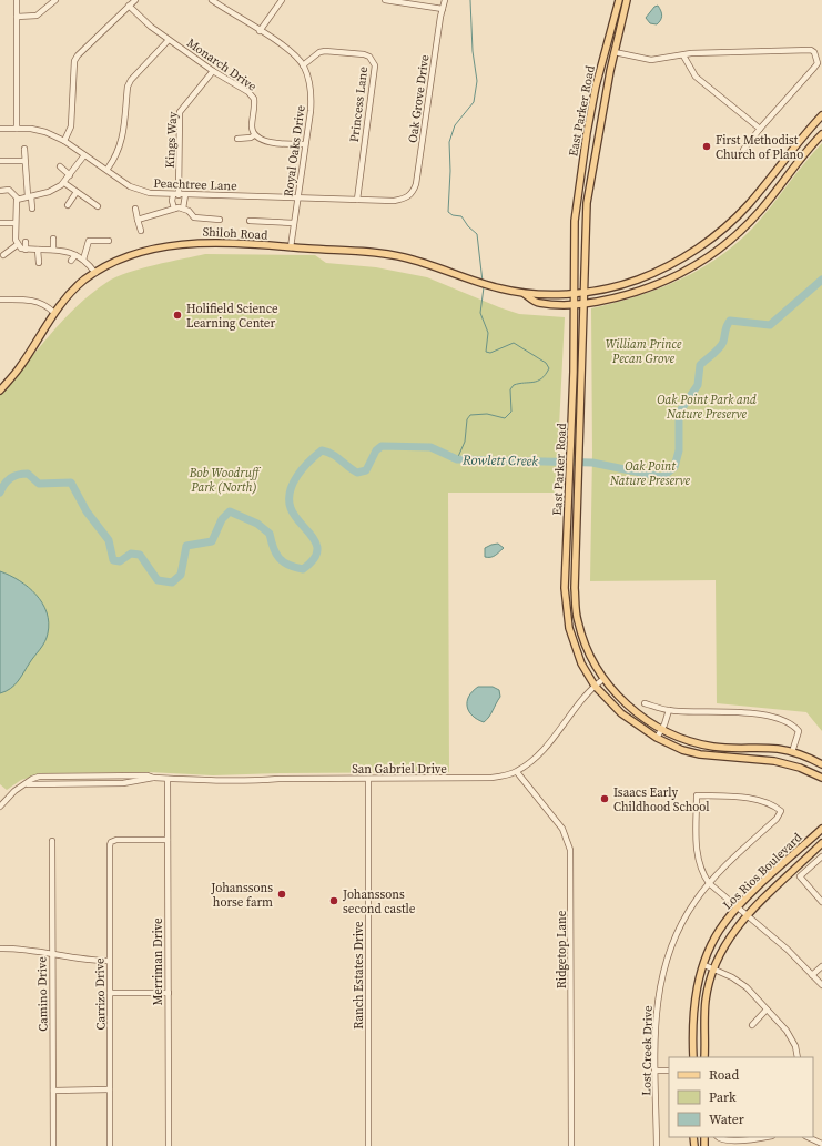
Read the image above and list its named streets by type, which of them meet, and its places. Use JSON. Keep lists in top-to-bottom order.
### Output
{
  "streets": {
    "main road": ["East Parker Road", "Shiloh Road", "Los Rios Boulevard"],
    "street": [
      "Monarch Drive",
      "Oak Grove Drive",
      "Princess Lane",
      "Kings Way",
      "Royal Oaks Drive",
      "Peachtree Lane",
      "San Gabriel Drive",
      "Ridgetop Lane",
      "Merriman Drive",
      "Ranch Estates Drive",
      "Camino Drive",
      "Carrizo Drive",
      "Lost Creek Drive"
    ]
  },
  "crossings": [
    ["Monarch Drive", "Kings Way"],
    ["Oak Grove Drive", "Peachtree Lane"],
    ["Princess Lane", "Royal Oaks Drive"],
    ["Princess Lane", "Peachtree Lane"],
    ["East Parker Road", "Shiloh Road"],
    ["East Parker Road", "San Gabriel Drive"],
    ["Kings Way", "Peachtree Lane"],
    ["Royal Oaks Drive", "Peachtree Lane"],
    ["Royal Oaks Drive", "Shiloh Road"],
    ["San Gabriel Drive", "Ridgetop Lane"],
    ["San Gabriel Drive", "Merriman Drive"],
    ["San Gabriel Drive", "Ranch Estates Drive"],
    ["Merriman Drive", "Carrizo Drive"]
  ],
  "water": ["Rowlett Creek"],
  "parks": [
    "William Prince Pecan Grove",
    "Oak Point Park and Nature Preserve",
    "Oak Point Nature Preserve",
    "Bob Woodruff Park (North)"
  ],
  "places": [
    "First Methodist Church of Plano",
    "Holifield Science Learning Center",
    "Isaacs Early Childhood School",
    "Johanssons horse farm",
    "Johanssons second castle"
  ],
  "legend": ["Road", "Park", "Water"]
}
